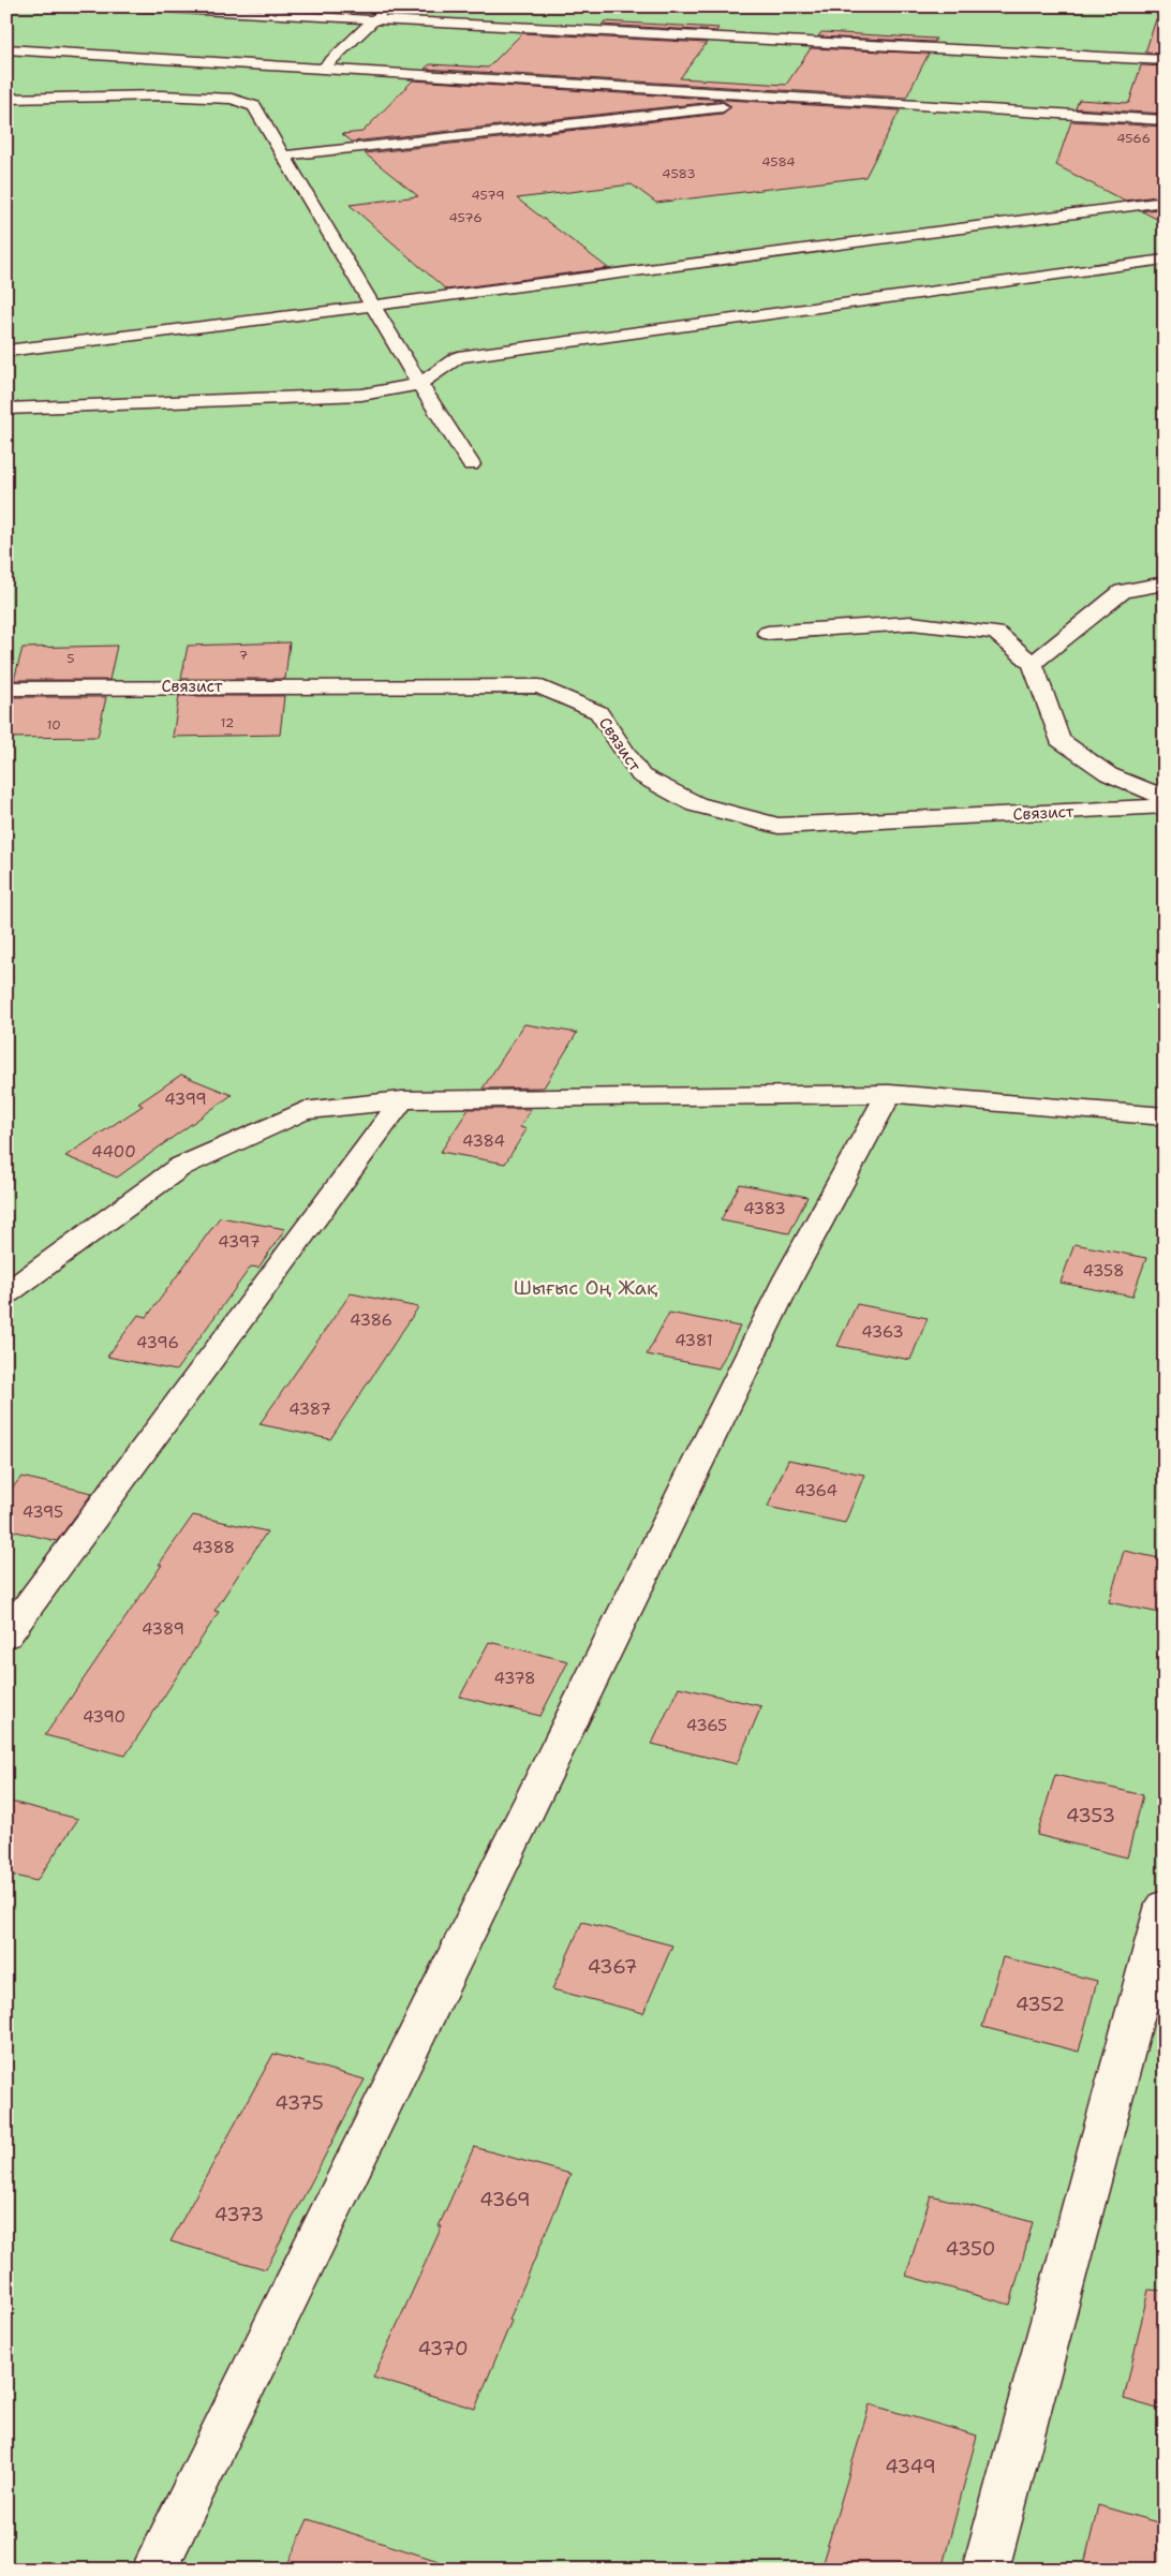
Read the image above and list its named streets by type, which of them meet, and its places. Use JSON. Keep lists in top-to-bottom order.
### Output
{
  "streets": {
    "street": ["Связист"]
  },
  "parks": ["Шығыс Оң Жақ"],
  "house_numbers": [
    "4566",
    "4584",
    "4583",
    "4579",
    "4576",
    "7",
    "5",
    "12",
    "10",
    "4399",
    "4384",
    "4400",
    "4383",
    "4397",
    "4358",
    "4386",
    "4363",
    "4381",
    "4396",
    "4387",
    "4364",
    "4395",
    "4388",
    "4389",
    "4378",
    "4390",
    "4365",
    "4353",
    "4367",
    "4352",
    "4375",
    "4369",
    "4373",
    "4350",
    "4370",
    "4349"
  ]
}
